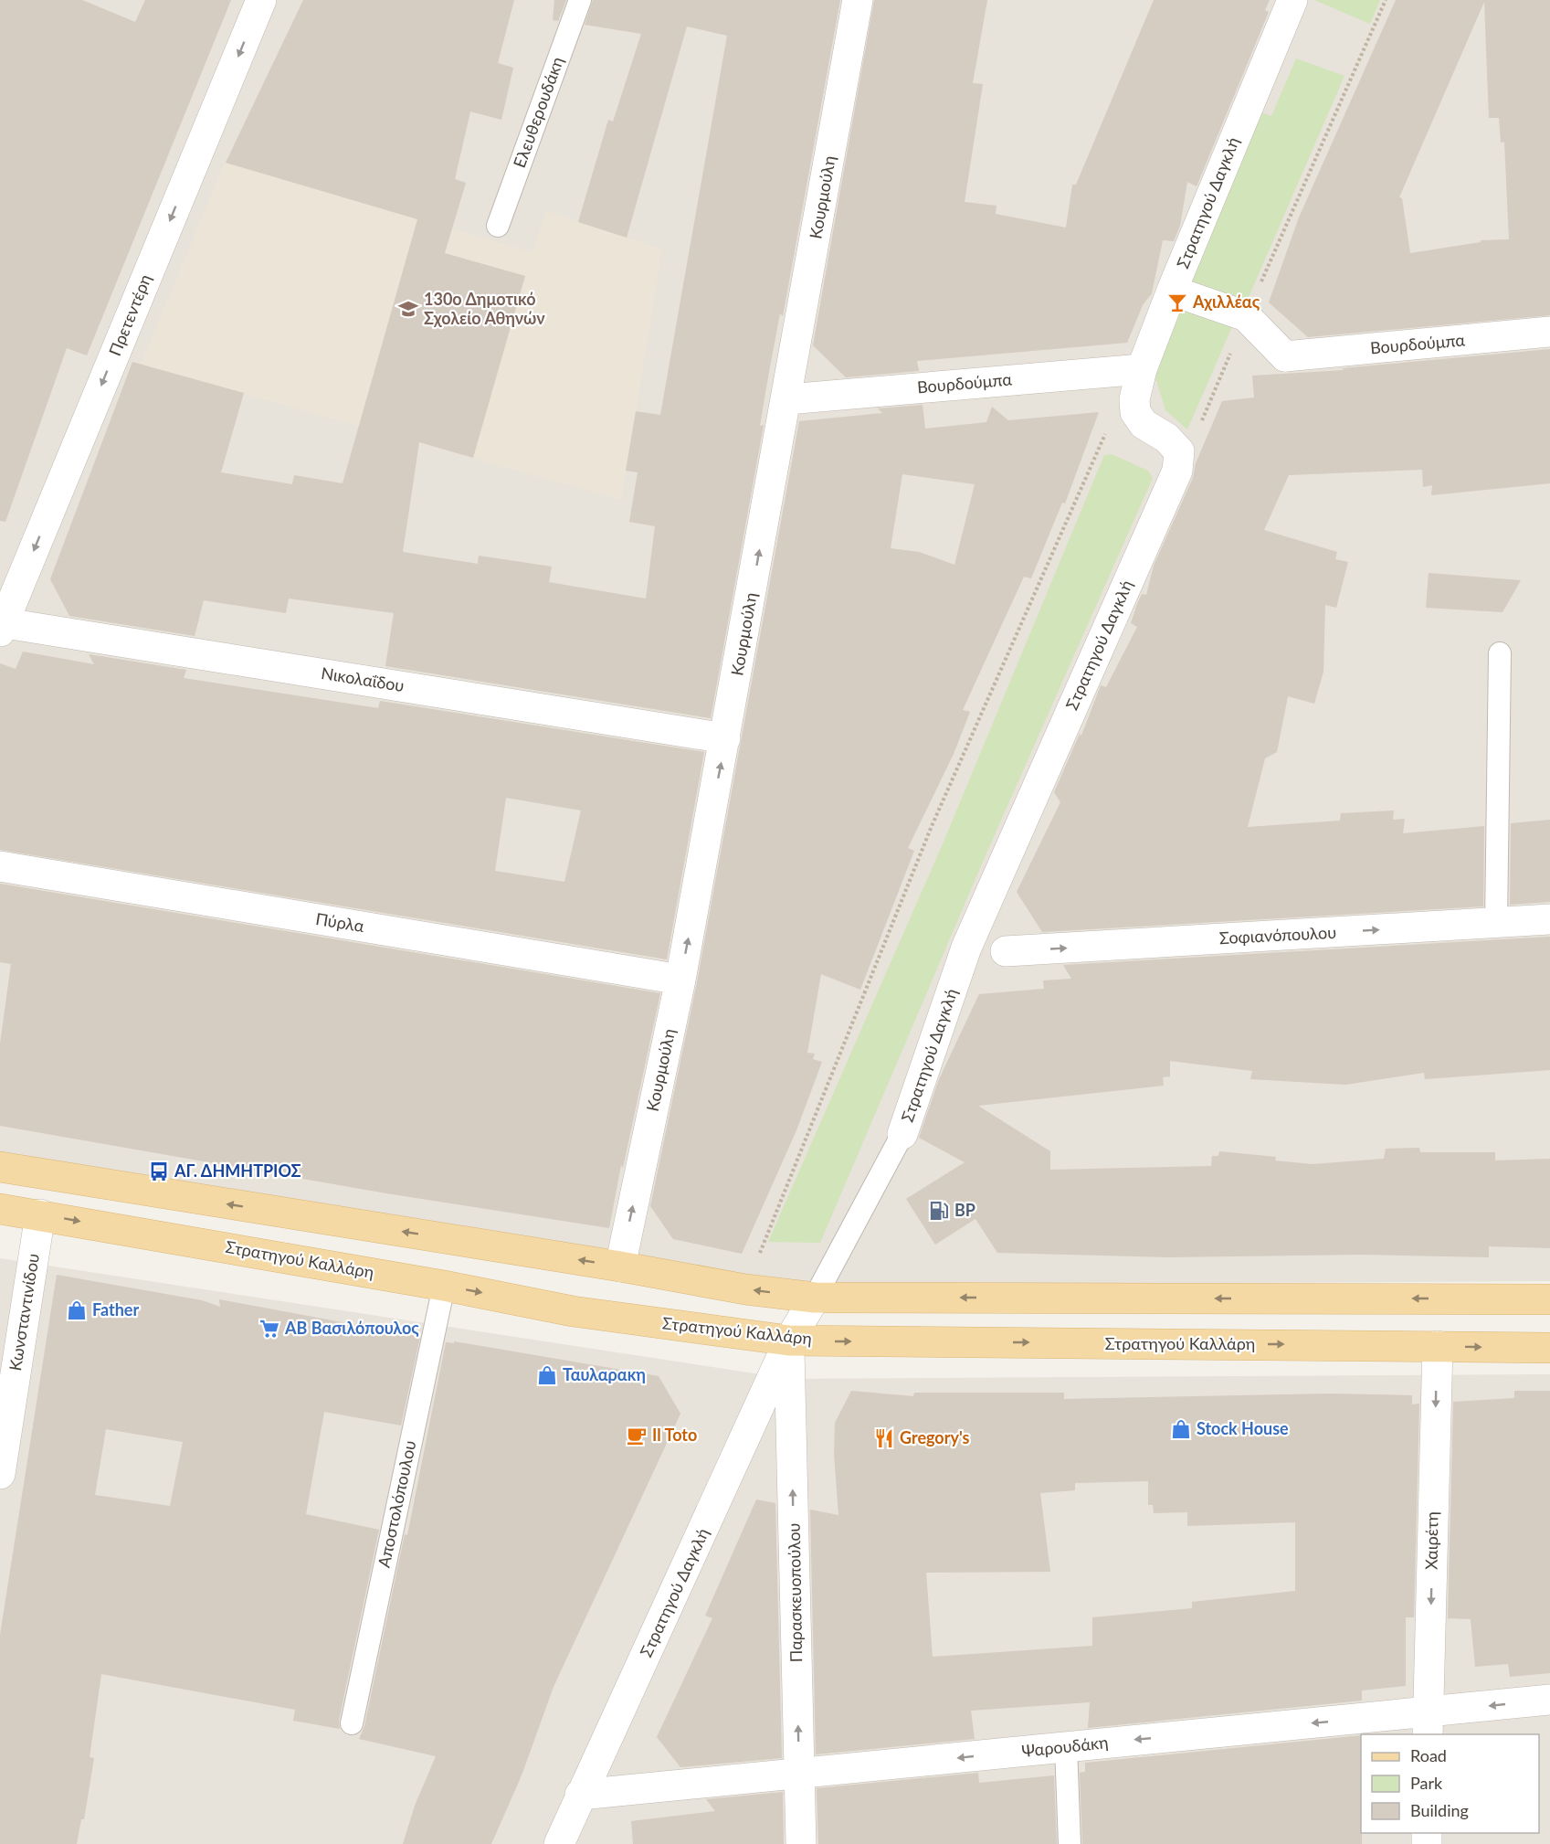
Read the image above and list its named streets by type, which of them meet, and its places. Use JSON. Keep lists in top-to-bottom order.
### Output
{
  "streets": {
    "main road": ["Στρατηγού Καλλάρη"],
    "street": [
      "Κουρμούλη",
      "Στρατηγού Δαγκλή",
      "Πρετεντέρη",
      "Βουρδούμπα",
      "Νικολαΐδου",
      "Πύρλα",
      "Σοφιανόπουλου",
      "Κωνσταντινίδου",
      "Χαιρέτη",
      "Παρασκευοπούλου",
      "Ψαρουδάκη"
    ],
    "lane": ["Ελευθερουδάκη", "Αποστολόπουλου"]
  },
  "crossings": [
    ["Κουρμούλη", "Βουρδούμπα"],
    ["Κουρμούλη", "Νικολαΐδου"],
    ["Κουρμούλη", "Πύρλα"],
    ["Στρατηγού Δαγκλή", "Βουρδούμπα"],
    ["Στρατηγού Δαγκλή", "Στρατηγού Καλλάρη"],
    ["Στρατηγού Δαγκλή", "Παρασκευοπούλου"],
    ["Στρατηγού Δαγκλή", "Ψαρουδάκη"],
    ["Πρετεντέρη", "Νικολαΐδου"],
    ["Στρατηγού Καλλάρη", "Κωνσταντινίδου"],
    ["Στρατηγού Καλλάρη", "Αποστολόπουλου"],
    ["Στρατηγού Καλλάρη", "Χαιρέτη"],
    ["Στρατηγού Καλλάρη", "Παρασκευοπούλου"],
    ["Χαιρέτη", "Ψαρουδάκη"],
    ["Παρασκευοπούλου", "Ψαρουδάκη"]
  ],
  "one_way": [
    "Κουρμούλη",
    "Πρετεντέρη",
    "Σοφιανόπουλου",
    "Χαιρέτη",
    "Παρασκευοπούλου",
    "Ψαρουδάκη"
  ],
  "places": {
    "bar": ["Αχιλλέας"],
    "school or university": ["130ο Δημοτικό Σχολείο Αθηνών"],
    "bus stop": ["ΑΓ. ΔΗΜΗΤΡΙΟΣ"],
    "fuel station": ["BP"],
    "shop": ["Father", "Ταυλαρακη", "Stock House"],
    "supermarket": ["AB Βασιλόπουλος"],
    "cafe": ["Il Toto"],
    "restaurant": ["Gregory's"]
  },
  "legend": ["Road", "Park", "Building"]
}
